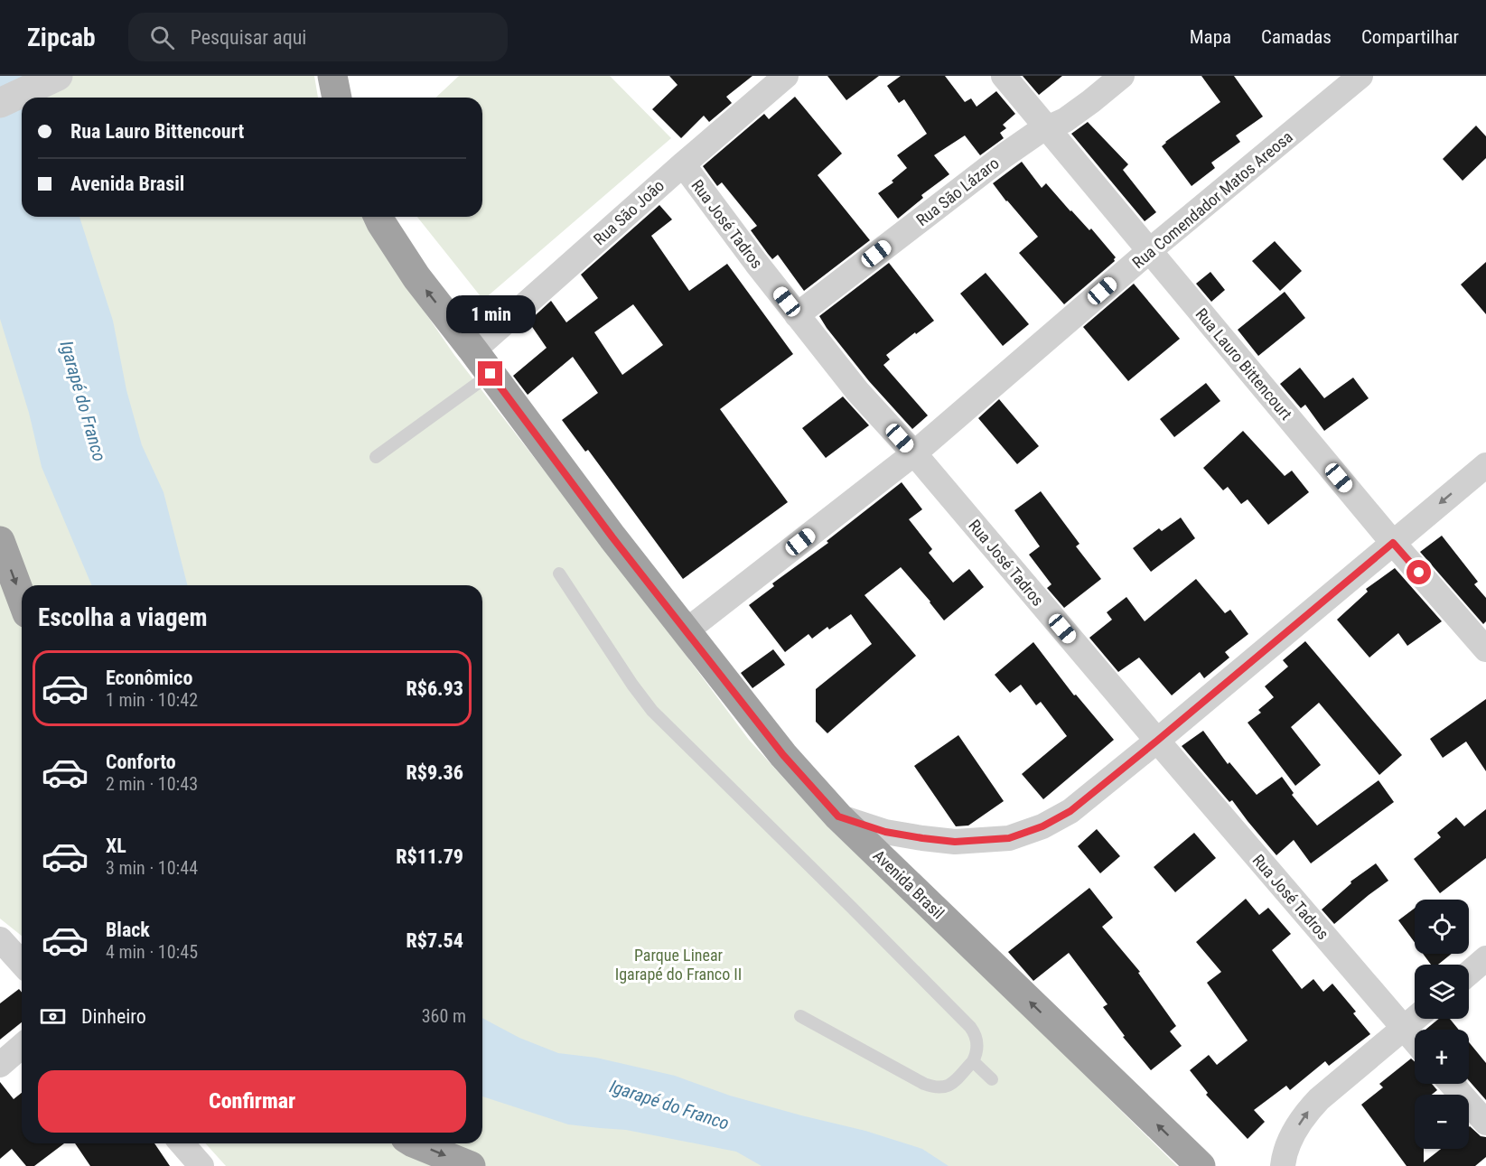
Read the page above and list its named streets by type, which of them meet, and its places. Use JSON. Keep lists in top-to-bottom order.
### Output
{
  "streets": {
    "highway": ["Avenida Brasil"],
    "street": [
      "Rua São Lázaro",
      "Rua Comendador Matos Areosa",
      "Rua São João",
      "Rua José Tadros",
      "Rua Lauro Bittencourt"
    ]
  },
  "crossings": [
    ["Rua São Lázaro", "Rua José Tadros"],
    ["Rua São Lázaro", "Rua Lauro Bittencourt"],
    ["Rua Comendador Matos Areosa", "Rua José Tadros"],
    ["Rua Comendador Matos Areosa", "Rua Lauro Bittencourt"],
    ["Rua Comendador Matos Areosa", "Avenida Brasil"],
    ["Rua São João", "Rua José Tadros"],
    ["Rua São João", "Avenida Brasil"]
  ],
  "one_way": ["Avenida Brasil"],
  "water": ["Igarapé do Franco"],
  "parks": ["Parque Linear Igarapé do Franco II"],
  "page": {
    "header": "Zipcab",
    "search": "Pesquisar aqui",
    "nav": ["Mapa", "Camadas", "Compartilhar"],
    "banner": ["Rua Lauro Bittencourt", "Avenida Brasil"],
    "bubble": "1 min",
    "heading": "Escolha a viagem",
    "list": [
      {
        "name": "Econômico",
        "note": "1 min · 10:42",
        "value": "R$6.93"
      },
      {
        "name": "Conforto",
        "note": "2 min · 10:43",
        "value": "R$9.36"
      },
      {
        "name": "XL",
        "note": "3 min · 10:44",
        "value": "R$11.79"
      },
      {
        "name": "Black",
        "note": "4 min · 10:45",
        "value": "R$7.54"
      }
    ],
    "map_buttons": ["+", "−"],
    "pay": ["Dinheiro", "360 m"],
    "buttons": "Confirmar"
  }
}
